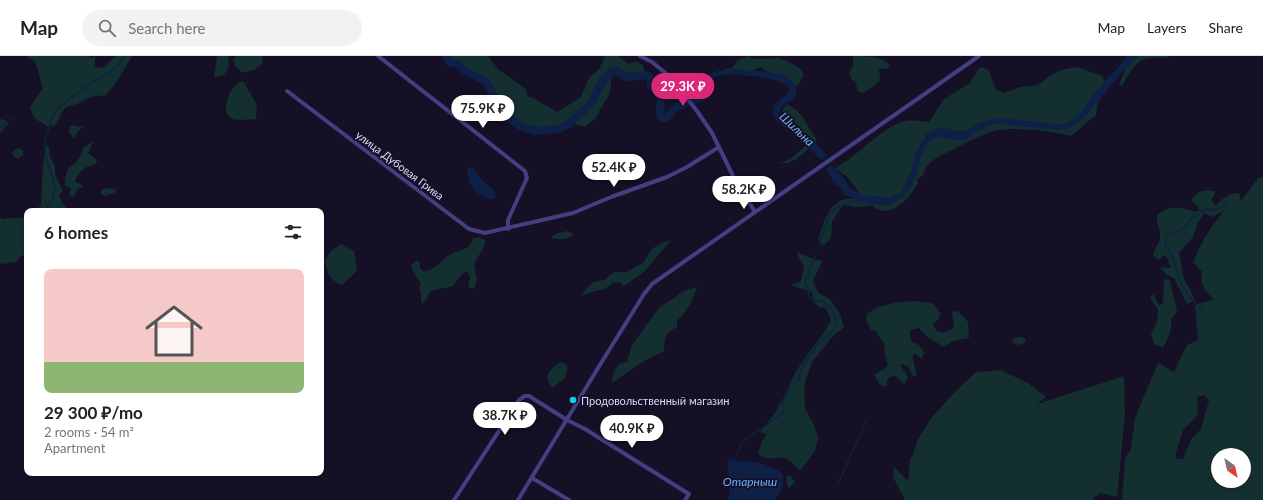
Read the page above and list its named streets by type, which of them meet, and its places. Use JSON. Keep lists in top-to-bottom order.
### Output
{
  "streets": {
    "street": ["улица Дубовая Грива"]
  },
  "water": ["Шильна", "Отарныш"],
  "places": ["Продовольственный магазин"],
  "north": "bottom right",
  "page": {
    "header": "Map",
    "search": "Search here",
    "nav": ["Map", "Layers", "Share"],
    "price": [
      "29.3K ₽",
      "75.9K ₽",
      "52.4K ₽",
      "58.2K ₽",
      "38.7K ₽",
      "40.9K ₽"
    ],
    "heading": "6 homes",
    "list": [
      {
        "name": "29 300 ₽/mo",
        "note": "2 rooms · 54 m² · Apartment"
      }
    ]
  }
}
